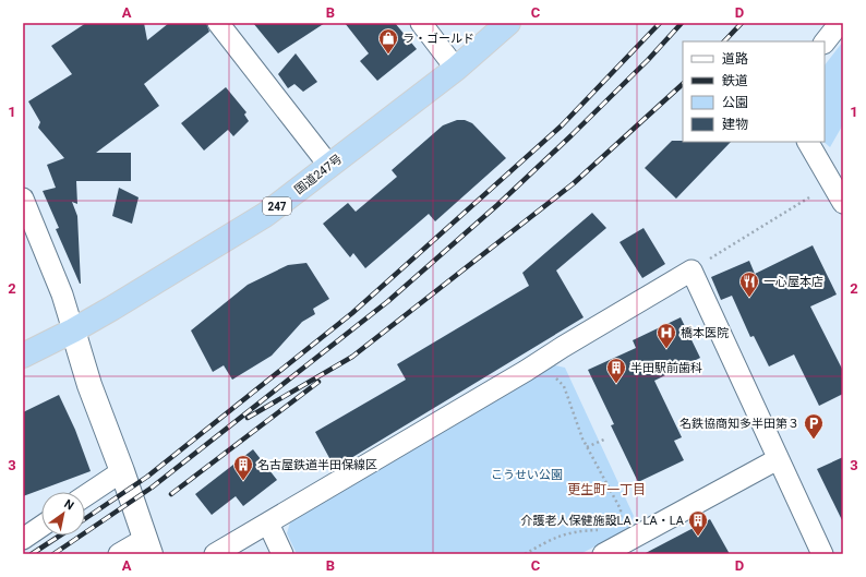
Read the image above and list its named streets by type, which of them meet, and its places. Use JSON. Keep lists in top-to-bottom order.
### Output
{
  "streets": {
    "highway": ["国道247号", "247"]
  },
  "districts": ["更生町一丁目"],
  "parks": ["こうせい公園"],
  "places": {
    "shop": ["ラ・ゴールド"],
    "restaurant": ["一心屋本店"],
    "hospital": ["橋本医院"],
    "building": ["半田駅前歯科", "名古屋鉄道半田保線区", "介護老人保健施設LA・LA・LA"],
    "parking": ["名鉄協商知多半田第３"]
  },
  "legend": [
    "道路",
    "鉄道",
    "公園",
    "建物"
  ],
  "north": "top right",
  "grid": {
    "columns": [
      "A",
      "B",
      "C",
      "D"
    ],
    "rows": ["1", "2", "3"]
  }
}
